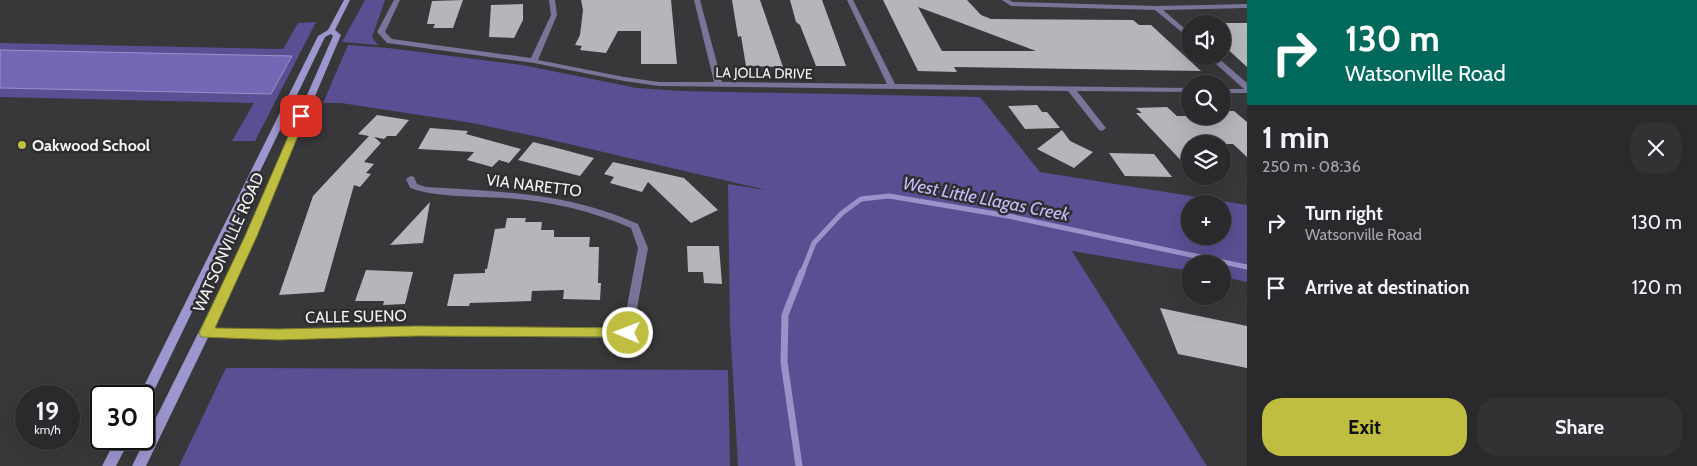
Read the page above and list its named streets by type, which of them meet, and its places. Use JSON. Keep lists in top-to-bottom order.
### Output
{
  "streets": {
    "main road": ["WATSONVILLE ROAD"],
    "street": ["LA JOLLA DRIVE", "VIA NARETTO", "CALLE SUENO"]
  },
  "crossings": [
    ["VIA NARETTO", "CALLE SUENO"],
    ["WATSONVILLE ROAD", "CALLE SUENO"]
  ],
  "water": ["West Little Llagas Creek"],
  "places": ["Oakwood School"],
  "page": {
    "turn": ["130 m", "Watsonville Road"],
    "map_buttons": ["+", "−"],
    "heading": ["1 min", "250 m · 08:36"],
    "list": [
      {
        "name": "Turn right",
        "note": "Watsonville Road",
        "value": "130 m"
      },
      {
        "name": "Arrive at destination",
        "value": "120 m"
      }
    ],
    "speed": "19 km/h",
    "limit": "30",
    "buttons": ["Exit", "Share"]
  }
}
